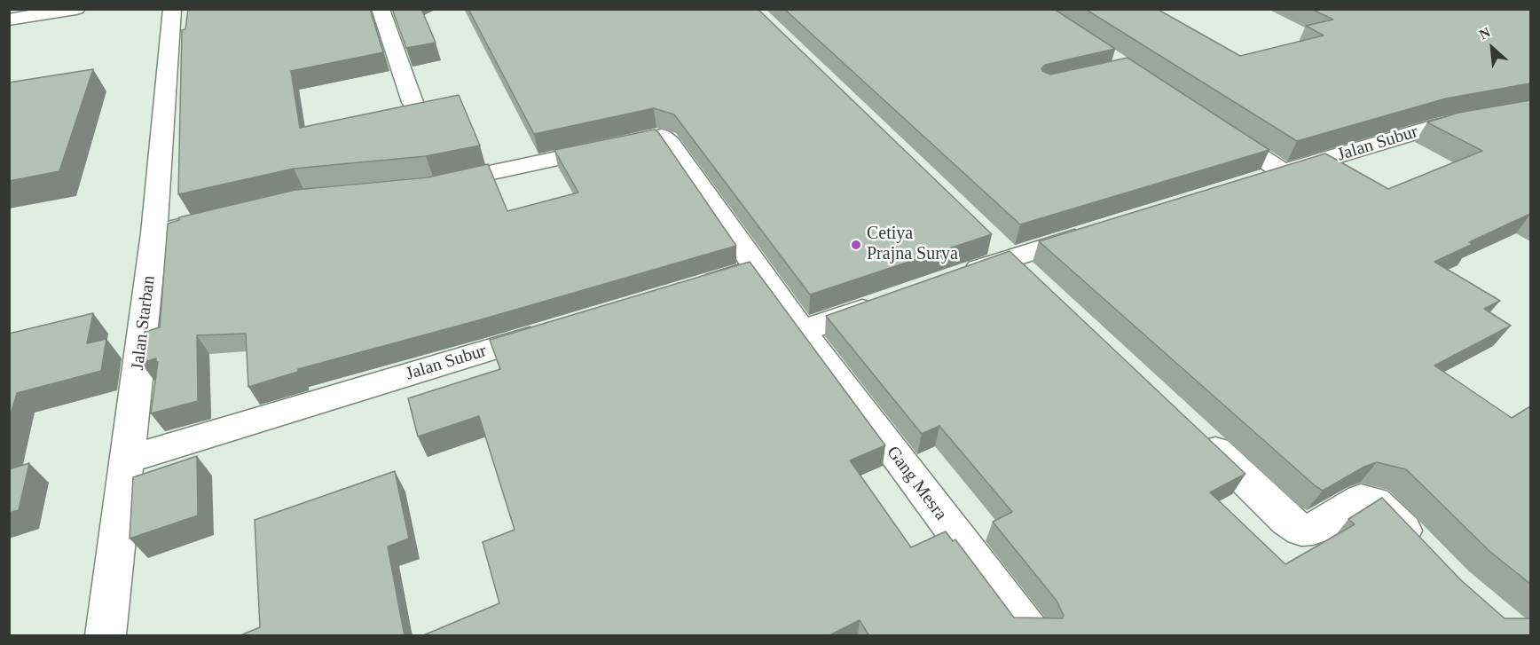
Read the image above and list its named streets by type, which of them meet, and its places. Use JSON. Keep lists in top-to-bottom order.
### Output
{
  "streets": {
    "street": ["Jalan Subur", "Jalan Starban", "Gang Mesra"]
  },
  "crossings": [
    ["Jalan Subur", "Jalan Starban"]
  ],
  "places": ["Cetiya Prajna Surya"],
  "north": "top left"
}
